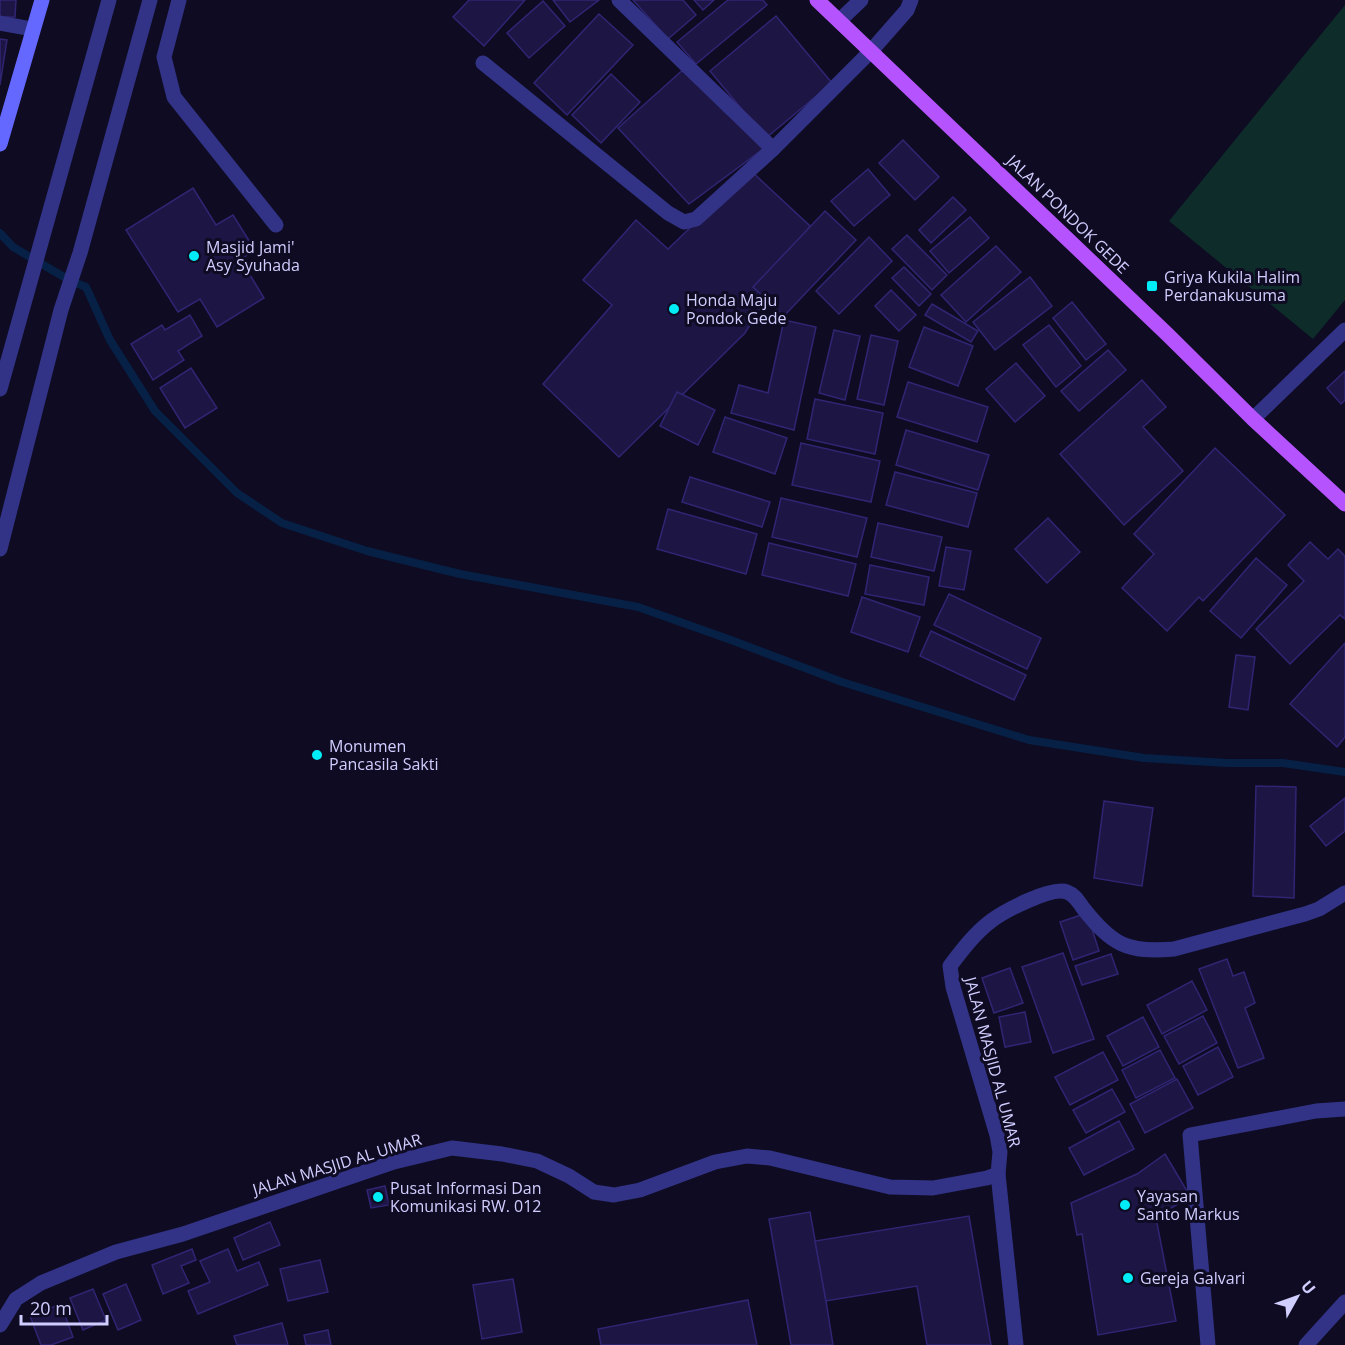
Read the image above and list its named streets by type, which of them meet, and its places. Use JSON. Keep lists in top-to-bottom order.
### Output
{
  "streets": {
    "main road": ["JALAN PONDOK GEDE"],
    "street": ["JALAN MASJID AL UMAR"]
  },
  "places": {
    "other": [
      "Masjid Jami' Asy Syuhada",
      "Honda Maju Pondok Gede",
      "Monumen Pancasila Sakti",
      "Pusat Informasi Dan Komunikasi RW. 012",
      "Yayasan Santo Markus",
      "Gereja Galvari"
    ],
    "transit": ["Griya Kukila Halim Perdanakusuma"]
  },
  "scale_bar": "20 m",
  "north": "top right"
}
